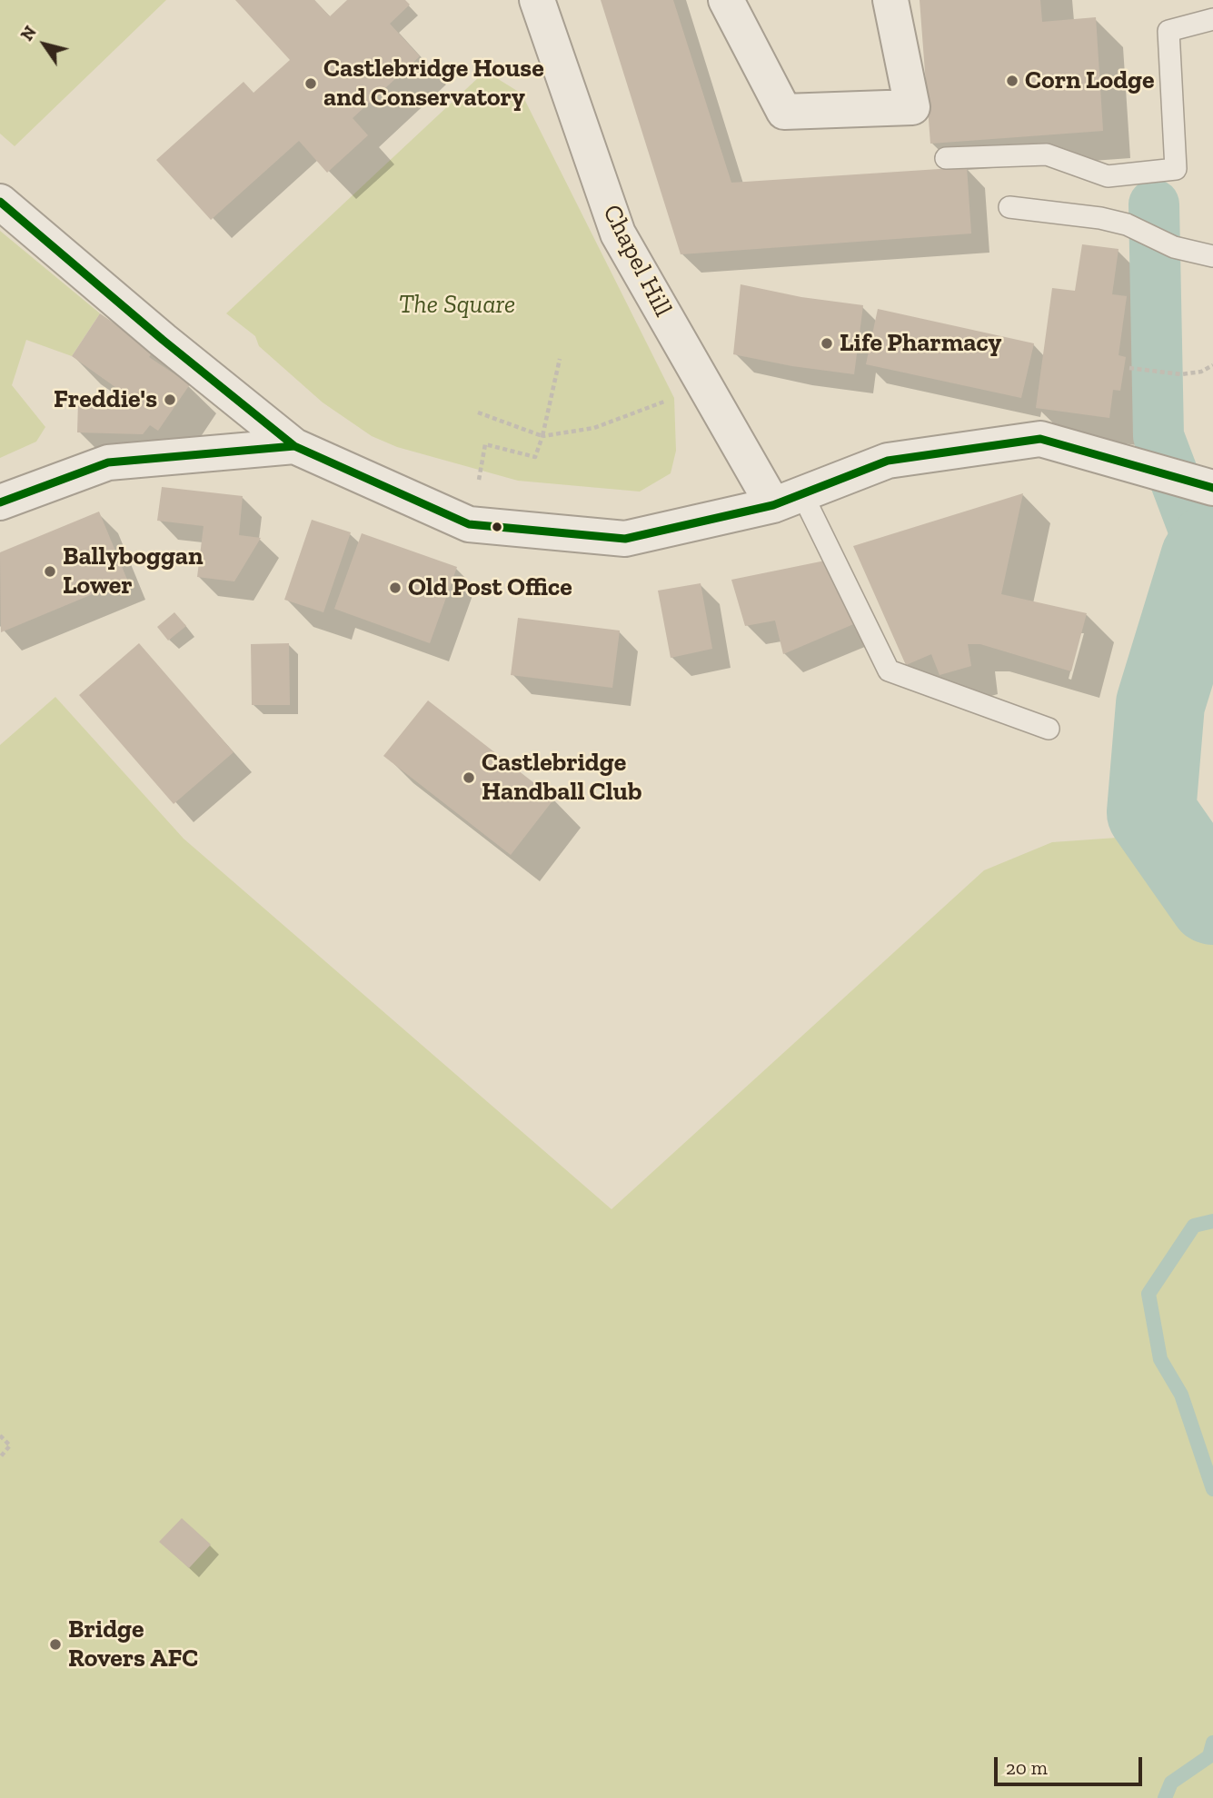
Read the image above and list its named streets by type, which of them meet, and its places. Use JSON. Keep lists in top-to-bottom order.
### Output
{
  "streets": {
    "street": ["Chapel Hill"]
  },
  "parks": ["The Square"],
  "places": [
    "Corn Lodge",
    "Castlebridge House and Conservatory",
    "Life Pharmacy",
    "Freddie's",
    "Ballyboggan Lower",
    "Old Post Office",
    "Castlebridge Handball Club",
    "Bridge Rovers AFC"
  ],
  "scale_bar": "20 m",
  "north": "top left"
}
